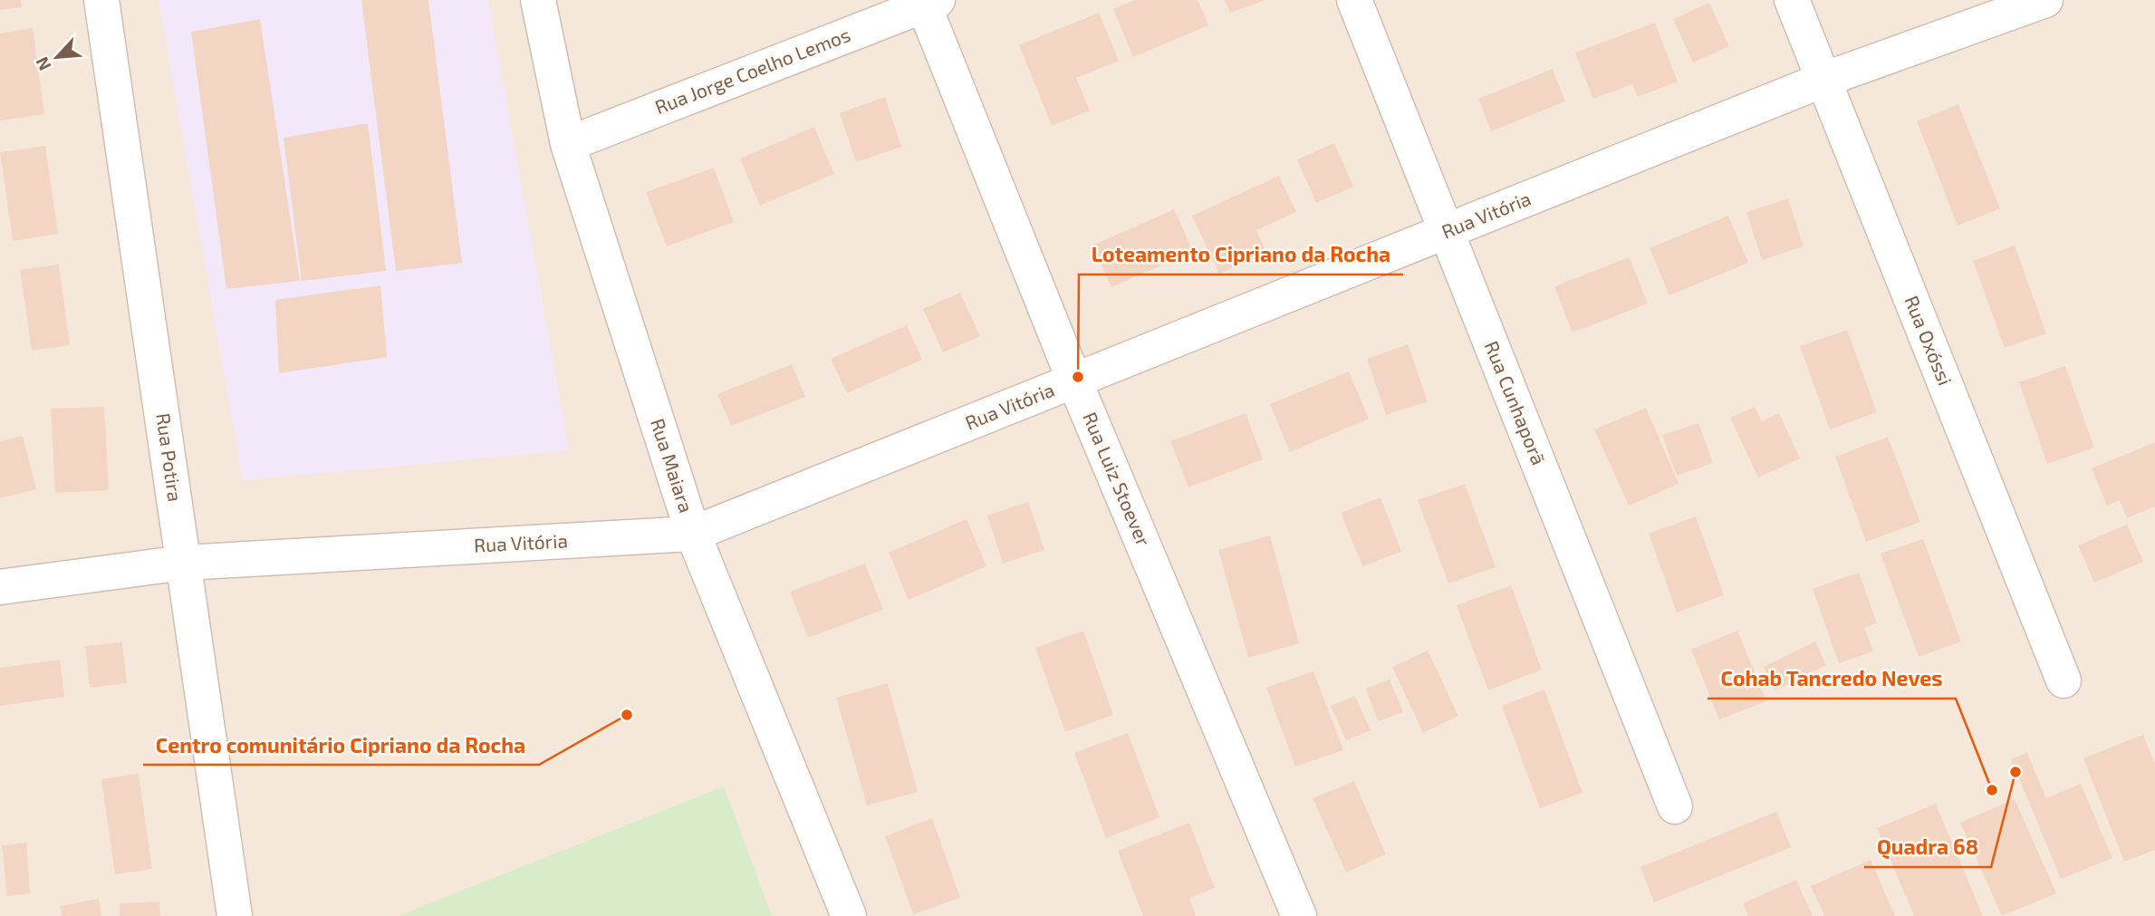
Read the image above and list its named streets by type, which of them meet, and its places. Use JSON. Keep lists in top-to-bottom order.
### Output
{
  "streets": {
    "street": [
      "Rua Jorge Coelho Lemos",
      "Rua Vitória",
      "Rua Oxóssi",
      "Rua Cunhaporã",
      "Rua Potira",
      "Rua Maiara",
      "Rua Luiz Stoever"
    ]
  },
  "crossings": [
    ["Rua Jorge Coelho Lemos", "Rua Maiara"],
    ["Rua Jorge Coelho Lemos", "Rua Luiz Stoever"],
    ["Rua Vitória", "Rua Oxóssi"],
    ["Rua Vitória", "Rua Cunhaporã"],
    ["Rua Vitória", "Rua Potira"],
    ["Rua Vitória", "Rua Maiara"],
    ["Rua Vitória", "Rua Luiz Stoever"]
  ],
  "places": [
    "Loteamento Cipriano da Rocha",
    "Centro comunitário Cipriano da Rocha",
    "Quadra 68",
    "Cohab Tancredo Neves"
  ],
  "north": "bottom left"
}
